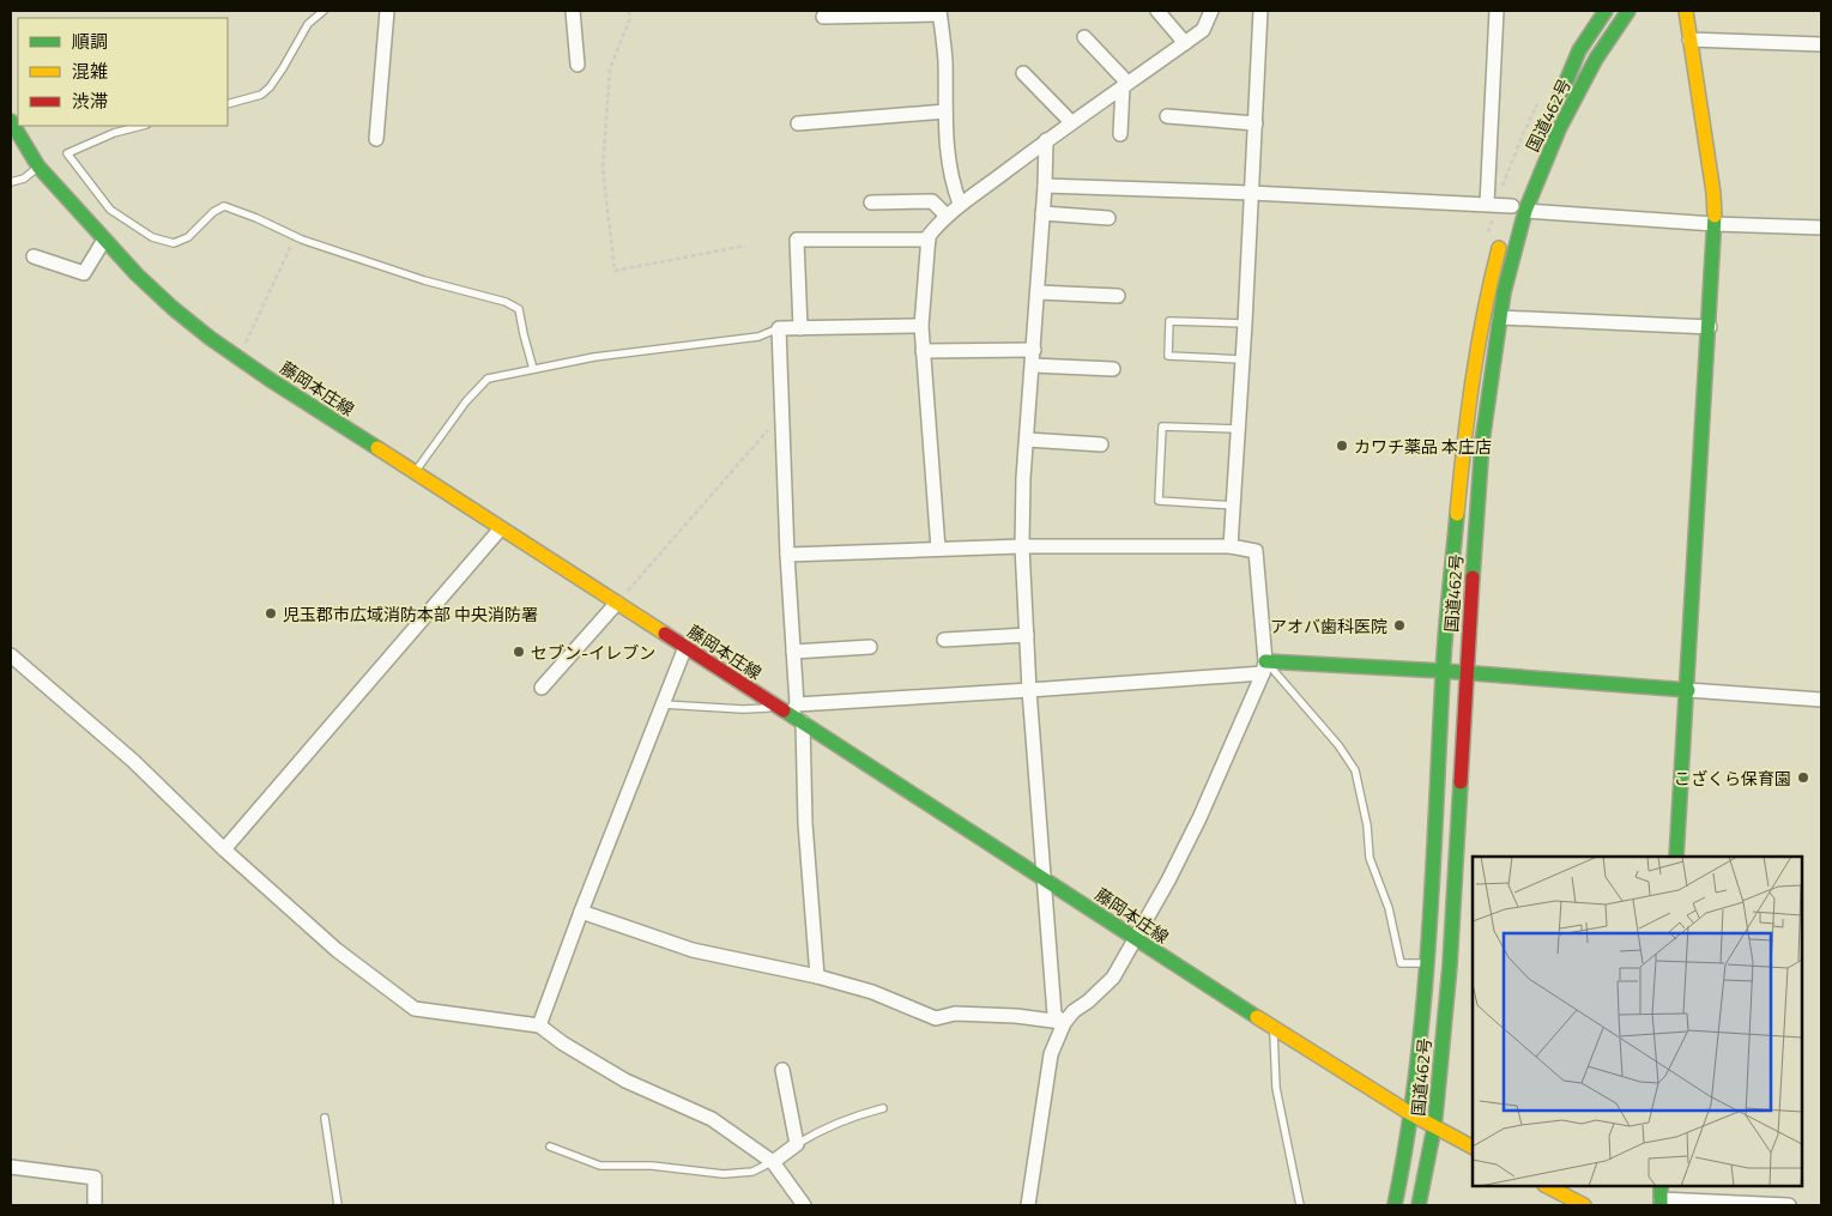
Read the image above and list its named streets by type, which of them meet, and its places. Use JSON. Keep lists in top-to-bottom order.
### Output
{
  "streets": {
    "main road": ["国道462号", "藤岡本庄線"]
  },
  "crossings": [
    ["国道462号", "藤岡本庄線"]
  ],
  "places": [
    "カワチ薬品 本庄店",
    "児玉郡市広域消防本部 中央消防署",
    "アオバ歯科医院",
    "セブン-イレブン",
    "こざくら保育園"
  ],
  "legend": ["順調", "混雑", "渋滞"]
}
